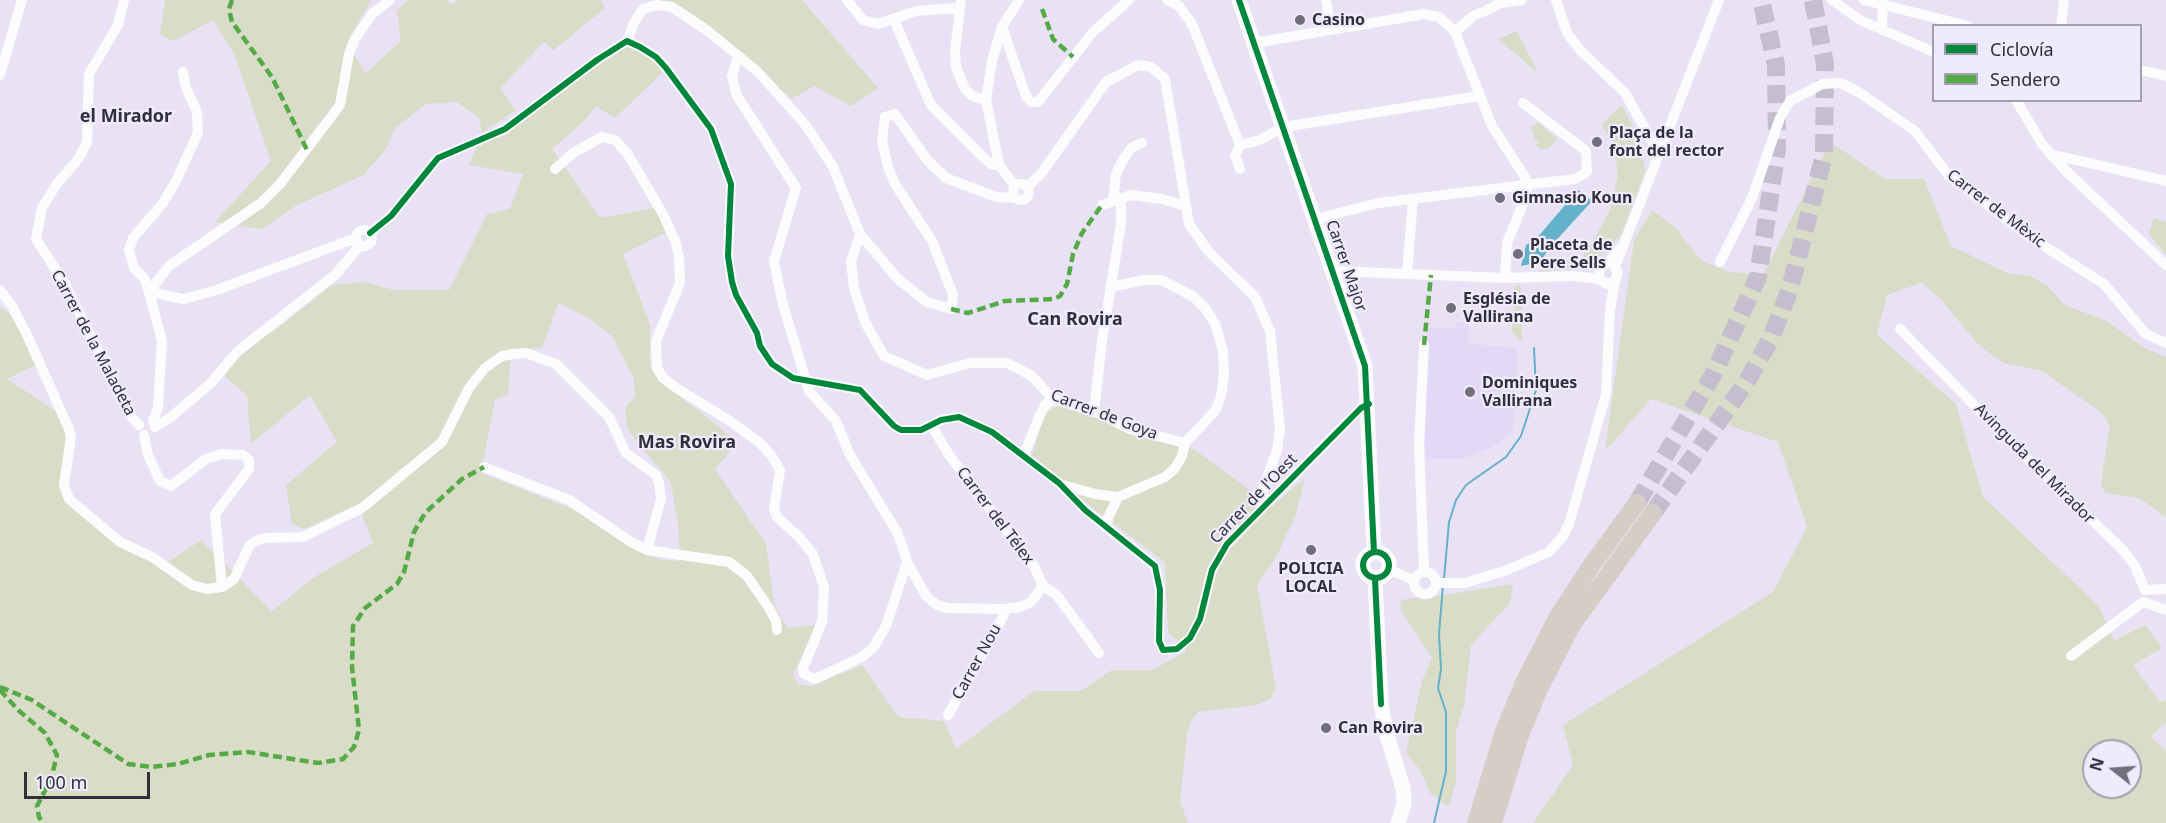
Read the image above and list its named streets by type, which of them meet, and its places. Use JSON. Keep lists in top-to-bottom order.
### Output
{
  "streets": {
    "street": [
      "Carrer de Mèxic",
      "Carrer Major",
      "Carrer de la Maladeta",
      "Carrer de Goya",
      "Avinguda del Mirador",
      "Carrer de l'Oest",
      "Carrer del Télex",
      "Carrer Nou"
    ]
  },
  "crossings": [
    ["Carrer Major", "Carrer de l'Oest"]
  ],
  "districts": ["el Mirador", "Can Rovira", "Mas Rovira"],
  "places": [
    "Casino",
    "Plaça de la font del rector",
    "Gimnasio Koun",
    "Placeta de Pere Sells",
    "Església de Vallirana",
    "Dominiques Vallirana",
    "POLICIA LOCAL",
    "Can Rovira"
  ],
  "legend": ["Ciclovía", "Sendero"],
  "scale_bar": "100 m",
  "north": "left"
}
